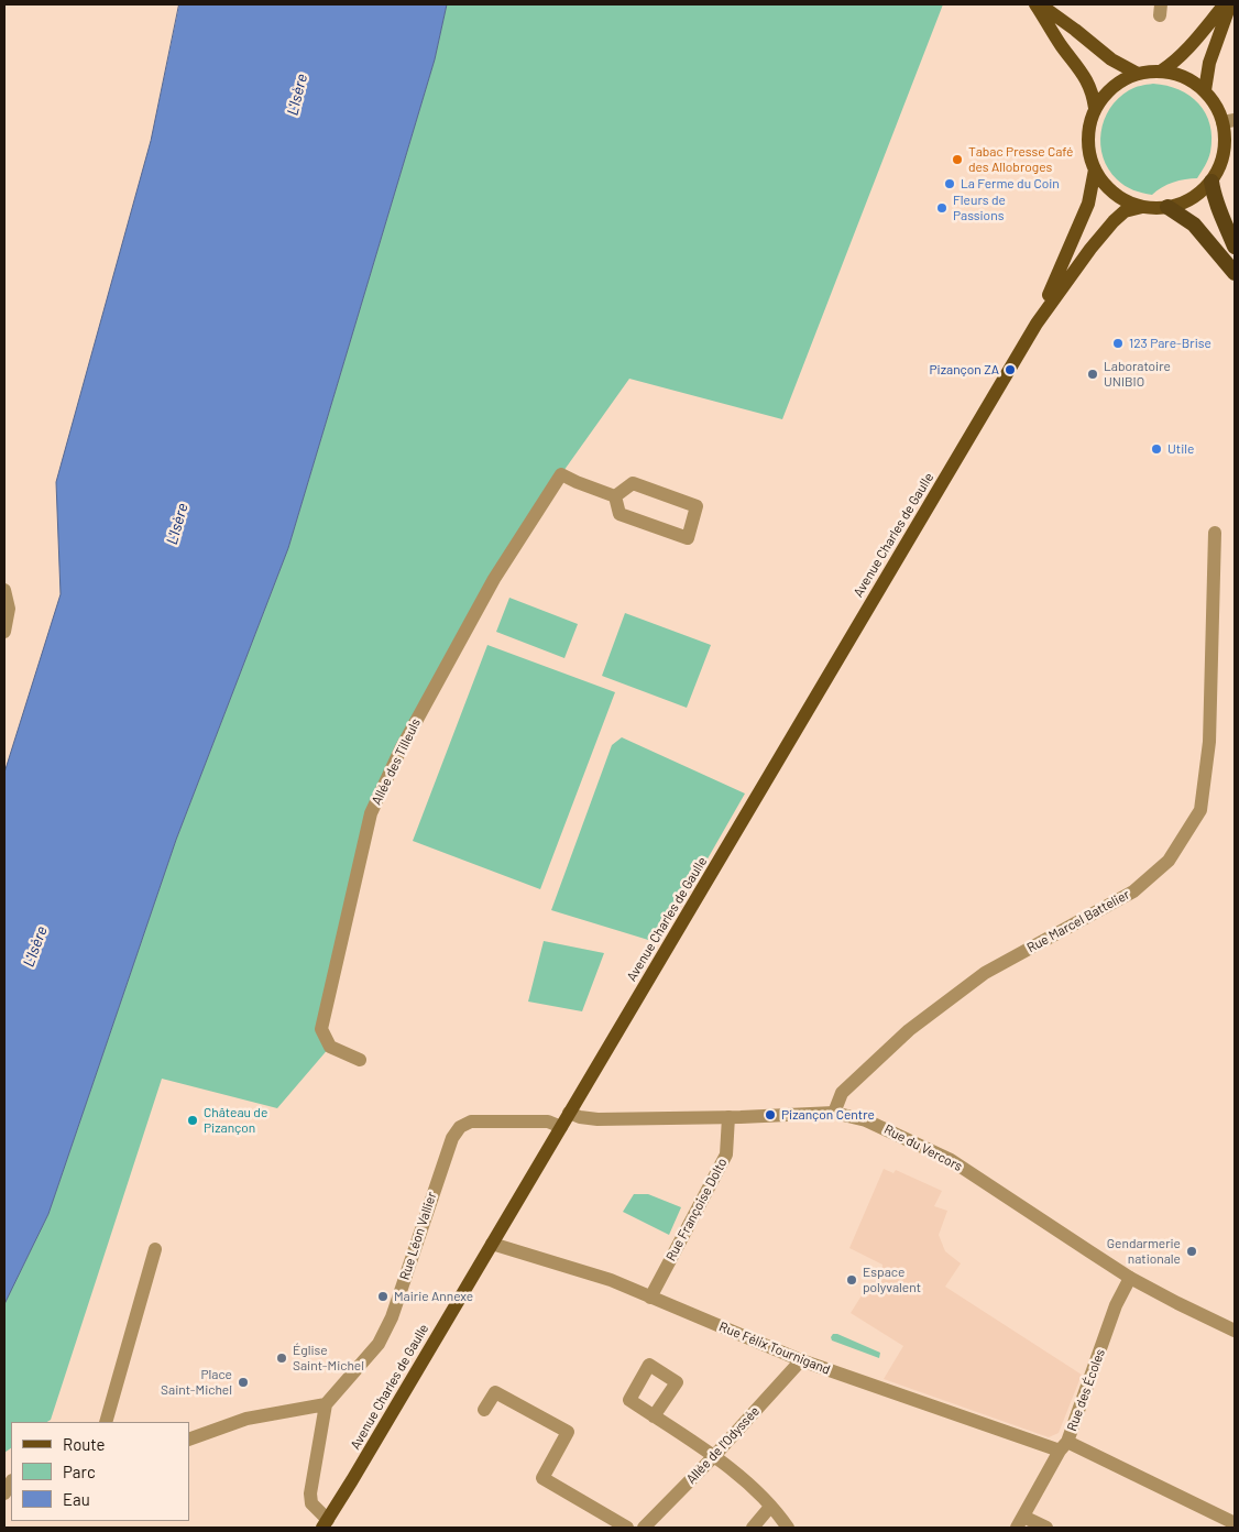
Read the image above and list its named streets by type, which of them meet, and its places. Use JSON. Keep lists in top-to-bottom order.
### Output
{
  "streets": {
    "main road": ["Avenue Charles de Gaulle"],
    "street": [
      "Allée des Tilleuls",
      "Rue Marcel Battelier",
      "Rue du Vercors",
      "Rue Françoise Dolto",
      "Rue Léon Vallier",
      "Rue Félix Tournigand",
      "Rue des Écoles",
      "Allée de l'Odyssée"
    ]
  },
  "crossings": [
    ["Avenue Charles de Gaulle", "Rue du Vercors"],
    ["Avenue Charles de Gaulle", "Rue Léon Vallier"],
    ["Avenue Charles de Gaulle", "Rue Félix Tournigand"],
    ["Rue Marcel Battelier", "Rue du Vercors"],
    ["Rue du Vercors", "Rue Françoise Dolto"],
    ["Rue du Vercors", "Rue des Écoles"],
    ["Rue Françoise Dolto", "Rue Félix Tournigand"],
    ["Rue Félix Tournigand", "Rue des Écoles"],
    ["Rue Félix Tournigand", "Allée de l'Odyssée"]
  ],
  "water": ["L'Isère"],
  "places": [
    "Tabac Presse Café des Allobroges",
    "La Ferme du Coin",
    "Fleurs de Passions",
    "123 Pare-Brise",
    "Pizançon ZA",
    "Laboratoire UNIBIO",
    "Utile",
    "Pizançon Centre",
    "Château de Pizançon",
    "Gendarmerie nationale",
    "Espace polyvalent",
    "Mairie Annexe",
    "Église Saint-Michel",
    "Place Saint-Michel"
  ],
  "legend": ["Route", "Parc", "Eau"]
}
